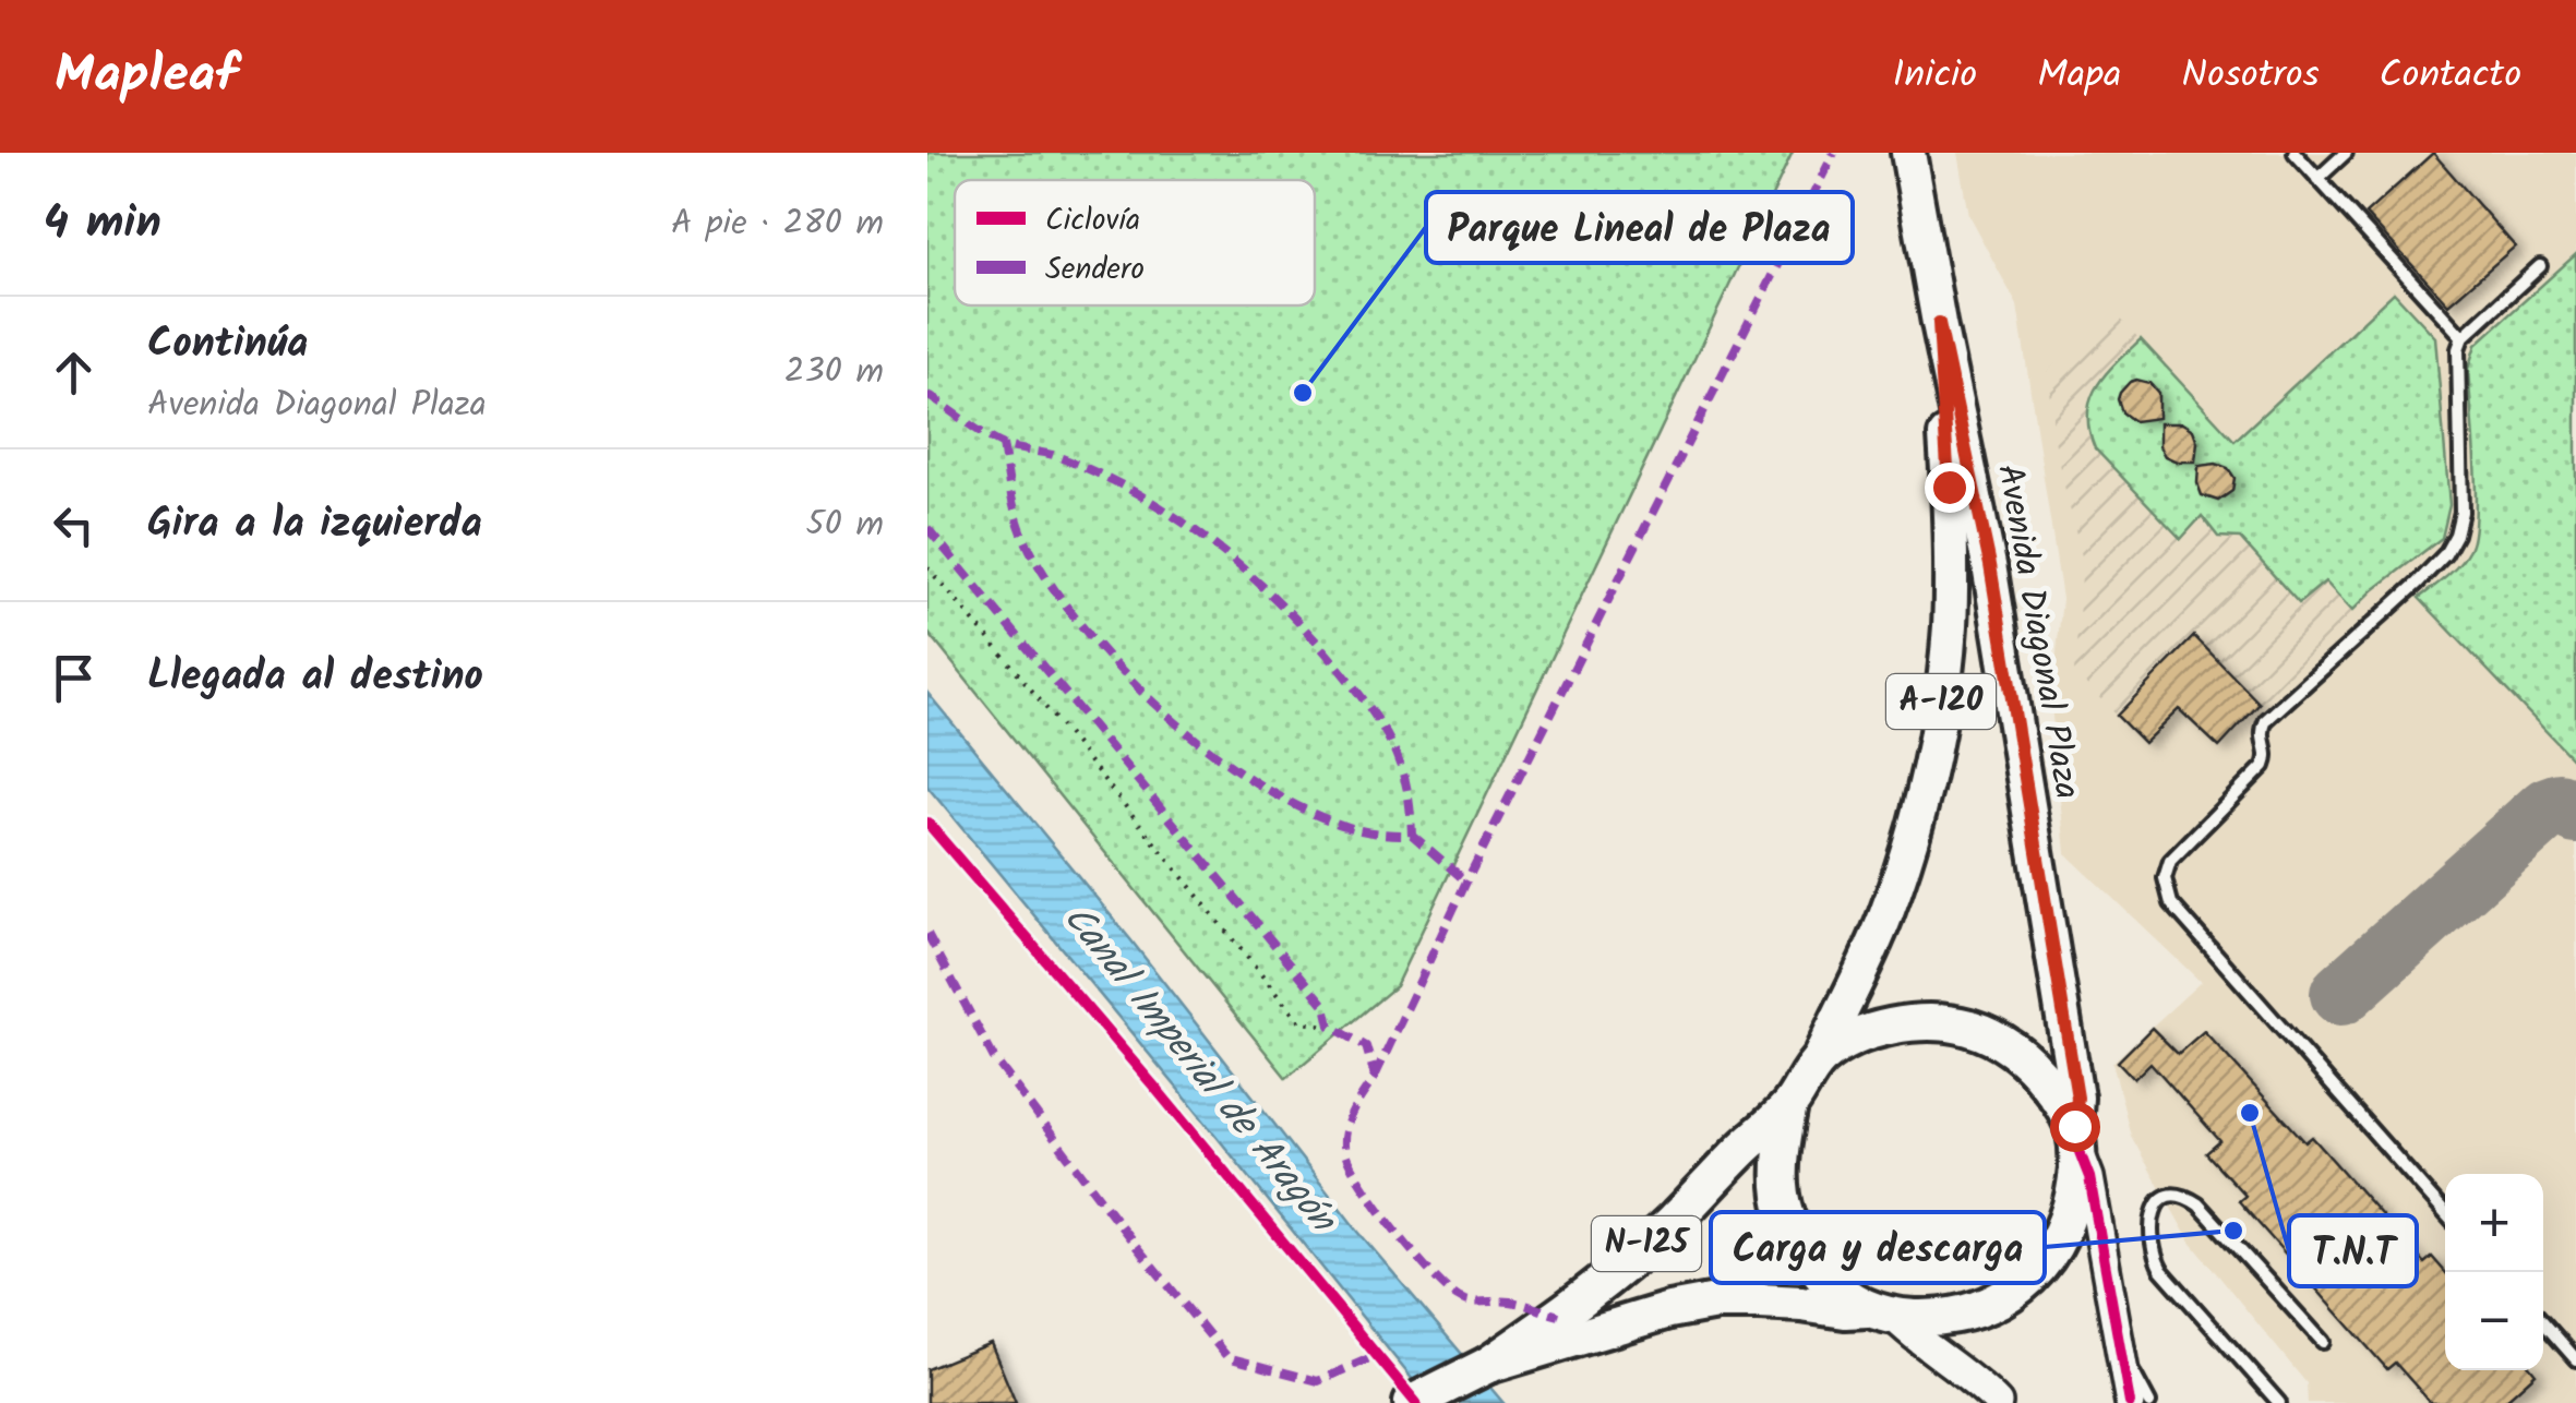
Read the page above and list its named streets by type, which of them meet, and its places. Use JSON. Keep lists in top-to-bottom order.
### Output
{
  "streets": {
    "highway": ["N-125"],
    "main road": ["Avenida Diagonal Plaza", "A-120"]
  },
  "crossings": [
    ["Avenida Diagonal Plaza", "A-120"],
    ["Avenida Diagonal Plaza", "N-125"],
    ["A-120", "N-125"]
  ],
  "water": ["Canal Imperial de Aragón"],
  "places": ["Parque Lineal de Plaza", "T.N.T", "Carga y descarga"],
  "legend": ["Ciclovía", "Sendero"],
  "page": {
    "header": "Mapleaf",
    "nav": [
      "Inicio",
      "Mapa",
      "Nosotros",
      "Contacto"
    ],
    "heading": ["4 min", "A pie · 280 m"],
    "list": [
      ["Continúa", "Avenida Diagonal Plaza", "230 m"],
      ["Gira a la izquierda", "50 m"],
      "Llegada al destino"
    ],
    "map_buttons": ["+", "−"]
  }
}
